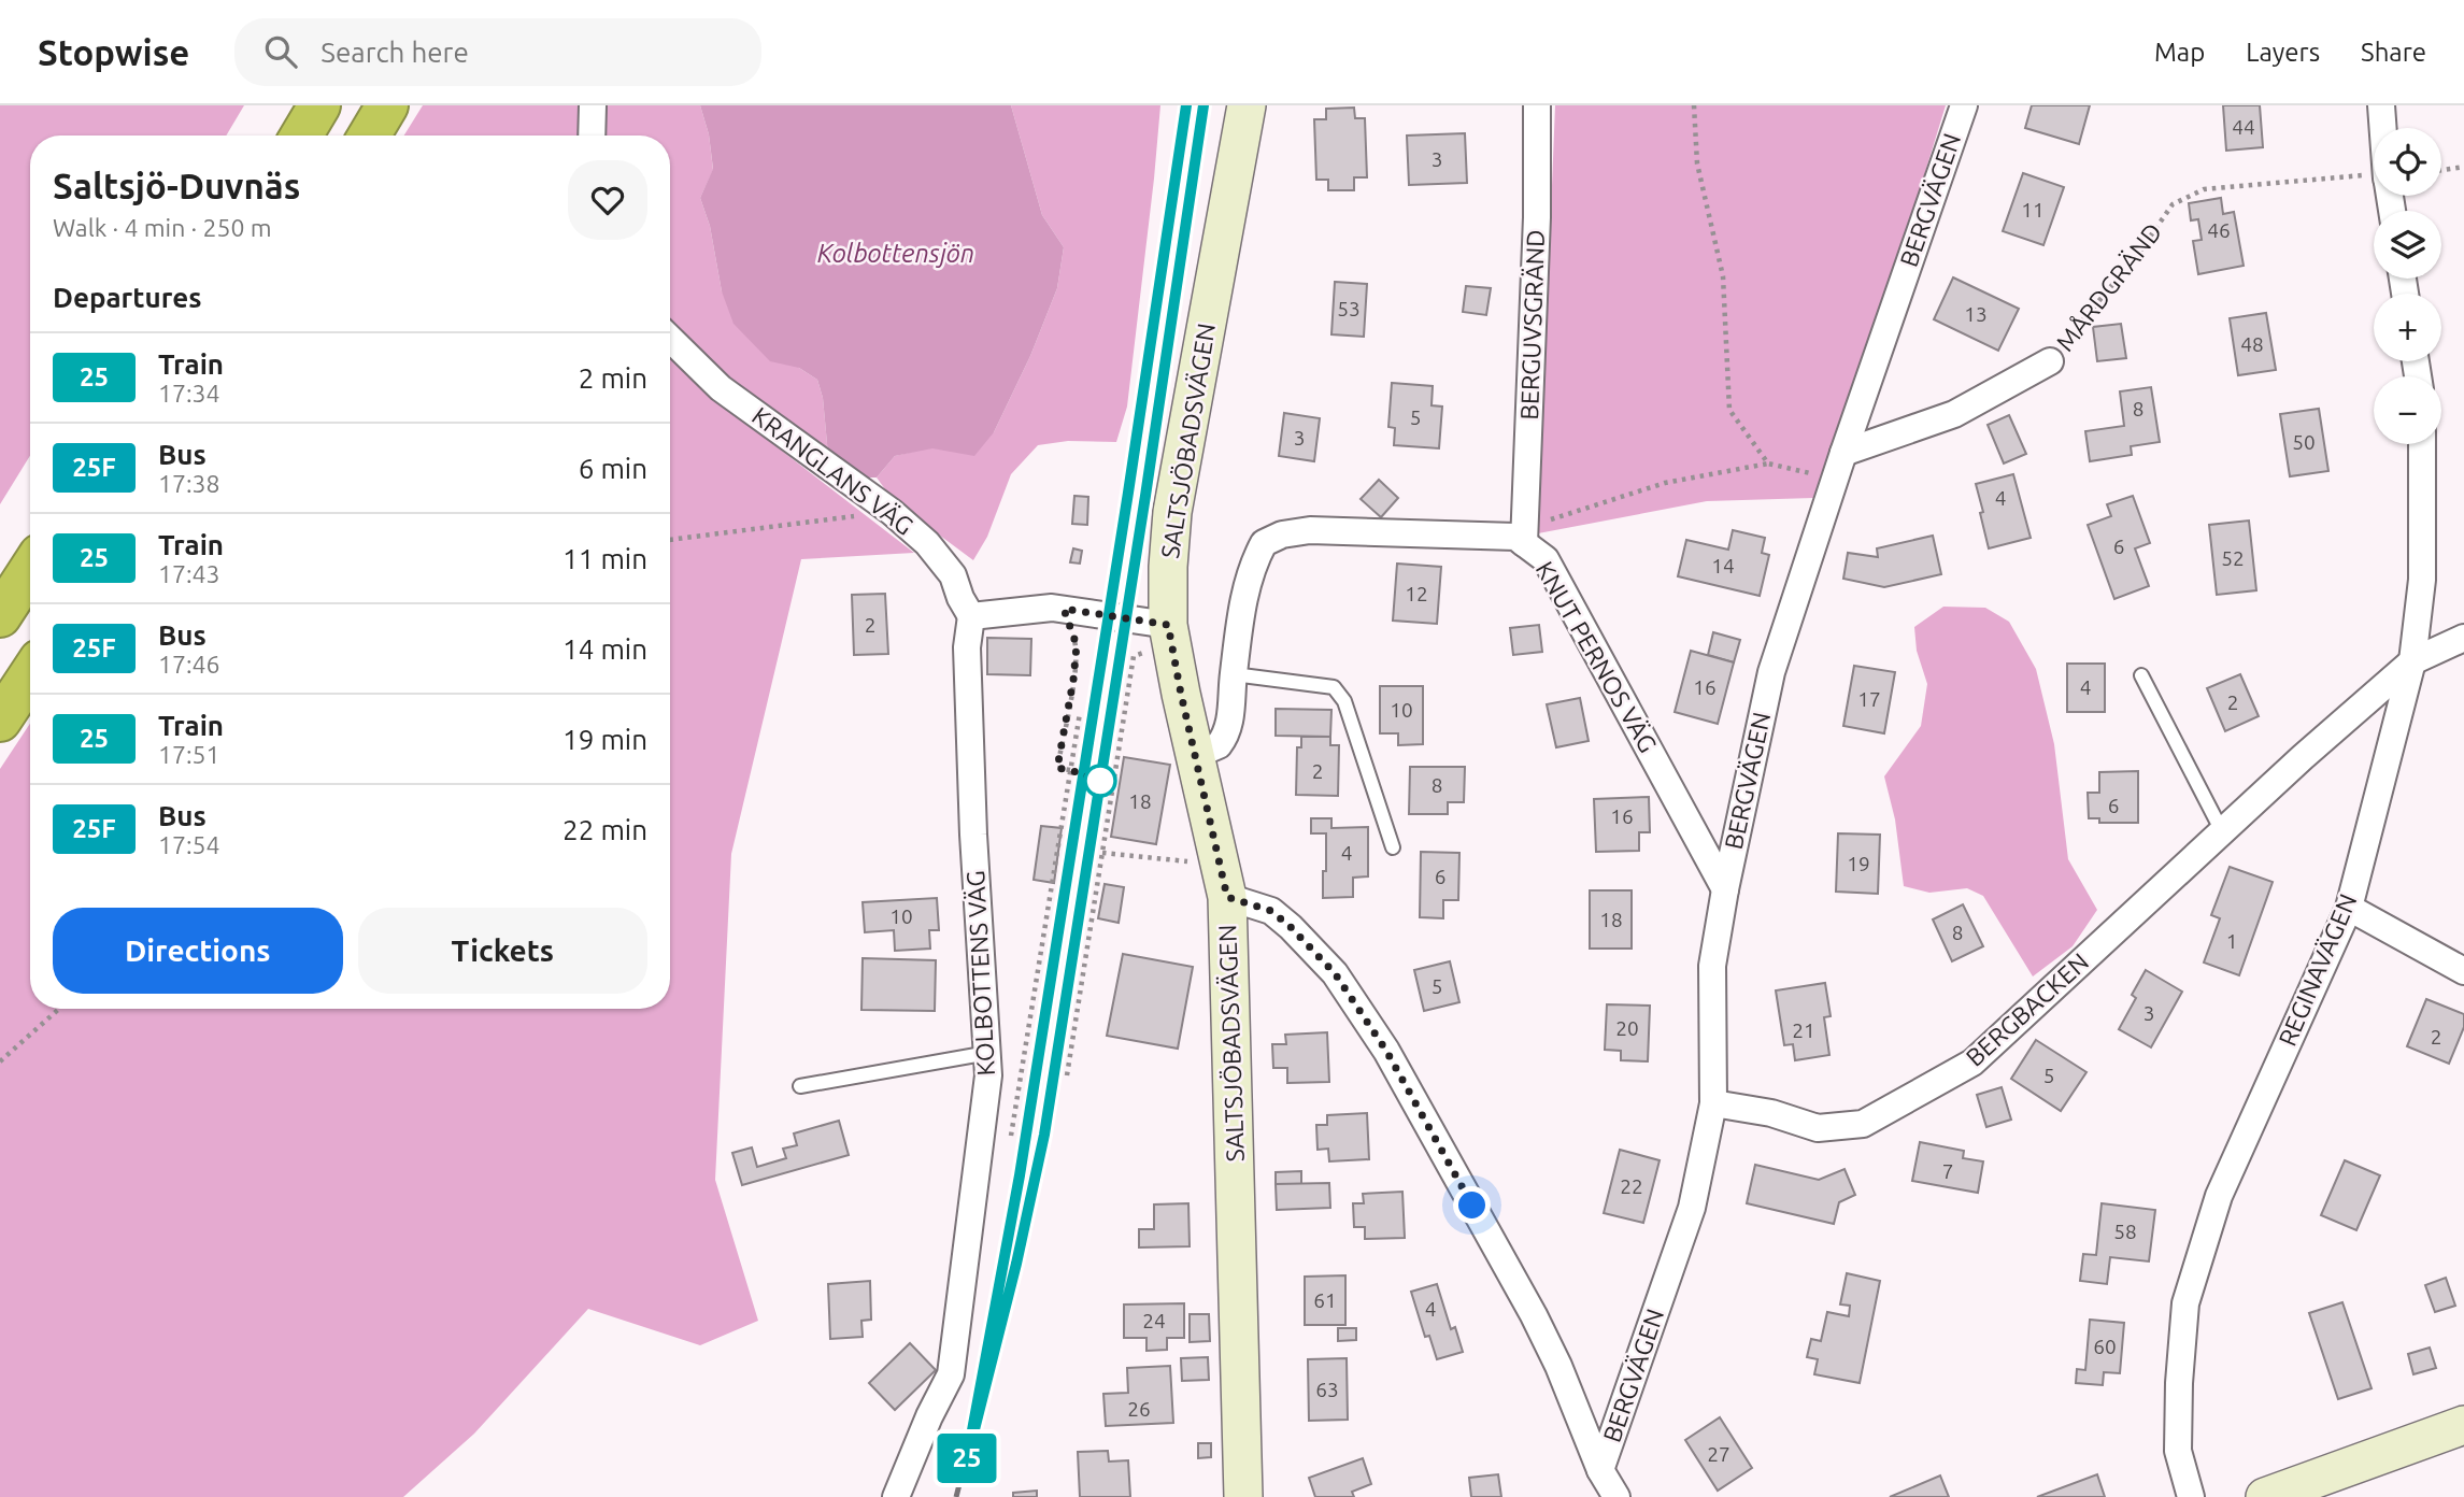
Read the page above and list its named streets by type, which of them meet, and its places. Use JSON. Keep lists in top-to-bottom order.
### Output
{
  "streets": {
    "street": [
      "BERGVÄGEN",
      "MÅRDGRÄND",
      "BERGUVSGRÄND",
      "SALTSJÖBADSVÄGEN",
      "KRANGLANS VÄG",
      "KNUT PERNOS VÄG",
      "REGINAVÄGEN",
      "KOLBOTTENS VÄG",
      "BERGBACKEN"
    ]
  },
  "crossings": [
    ["BERGVÄGEN", "MÅRDGRÄND"],
    ["BERGVÄGEN", "KNUT PERNOS VÄG"],
    ["BERGVÄGEN", "BERGBACKEN"],
    ["BERGUVSGRÄND", "KNUT PERNOS VÄG"],
    ["SALTSJÖBADSVÄGEN", "KNUT PERNOS VÄG"],
    ["KRANGLANS VÄG", "KOLBOTTENS VÄG"],
    ["REGINAVÄGEN", "BERGBACKEN"]
  ],
  "water": ["Kolbottensjön"],
  "house_numbers": [
    "44",
    "3",
    "11",
    "46",
    "53",
    "13",
    "48",
    "8",
    "5",
    "3",
    "50",
    "4",
    "6",
    "52",
    "14",
    "12",
    "2",
    "16",
    "4",
    "17",
    "2",
    "10",
    "2",
    "8",
    "18",
    "6",
    "16",
    "4",
    "19",
    "6",
    "10",
    "18",
    "8",
    "1",
    "5",
    "3",
    "20",
    "21",
    "2",
    "5",
    "7",
    "22",
    "58",
    "61",
    "4",
    "24",
    "60",
    "63",
    "26",
    "27"
  ],
  "page": {
    "header": "Stopwise",
    "search": "Search here",
    "nav": ["Map", "Layers", "Share"],
    "on_map": "25",
    "map_buttons": ["+", "−"],
    "heading": [
      ["Saltsjö-Duvnäs", "Walk · 4 min · 250 m"],
      "Departures"
    ],
    "list": [
      {
        "mark": "25",
        "name": "Train",
        "note": "17:34",
        "value": "2 min"
      },
      {
        "mark": "25F",
        "name": "Bus",
        "note": "17:38",
        "value": "6 min"
      },
      {
        "mark": "25",
        "name": "Train",
        "note": "17:43",
        "value": "11 min"
      },
      {
        "mark": "25F",
        "name": "Bus",
        "note": "17:46",
        "value": "14 min"
      },
      {
        "mark": "25",
        "name": "Train",
        "note": "17:51",
        "value": "19 min"
      },
      {
        "mark": "25F",
        "name": "Bus",
        "note": "17:54",
        "value": "22 min"
      }
    ],
    "buttons": ["Directions", "Tickets"]
  }
}
